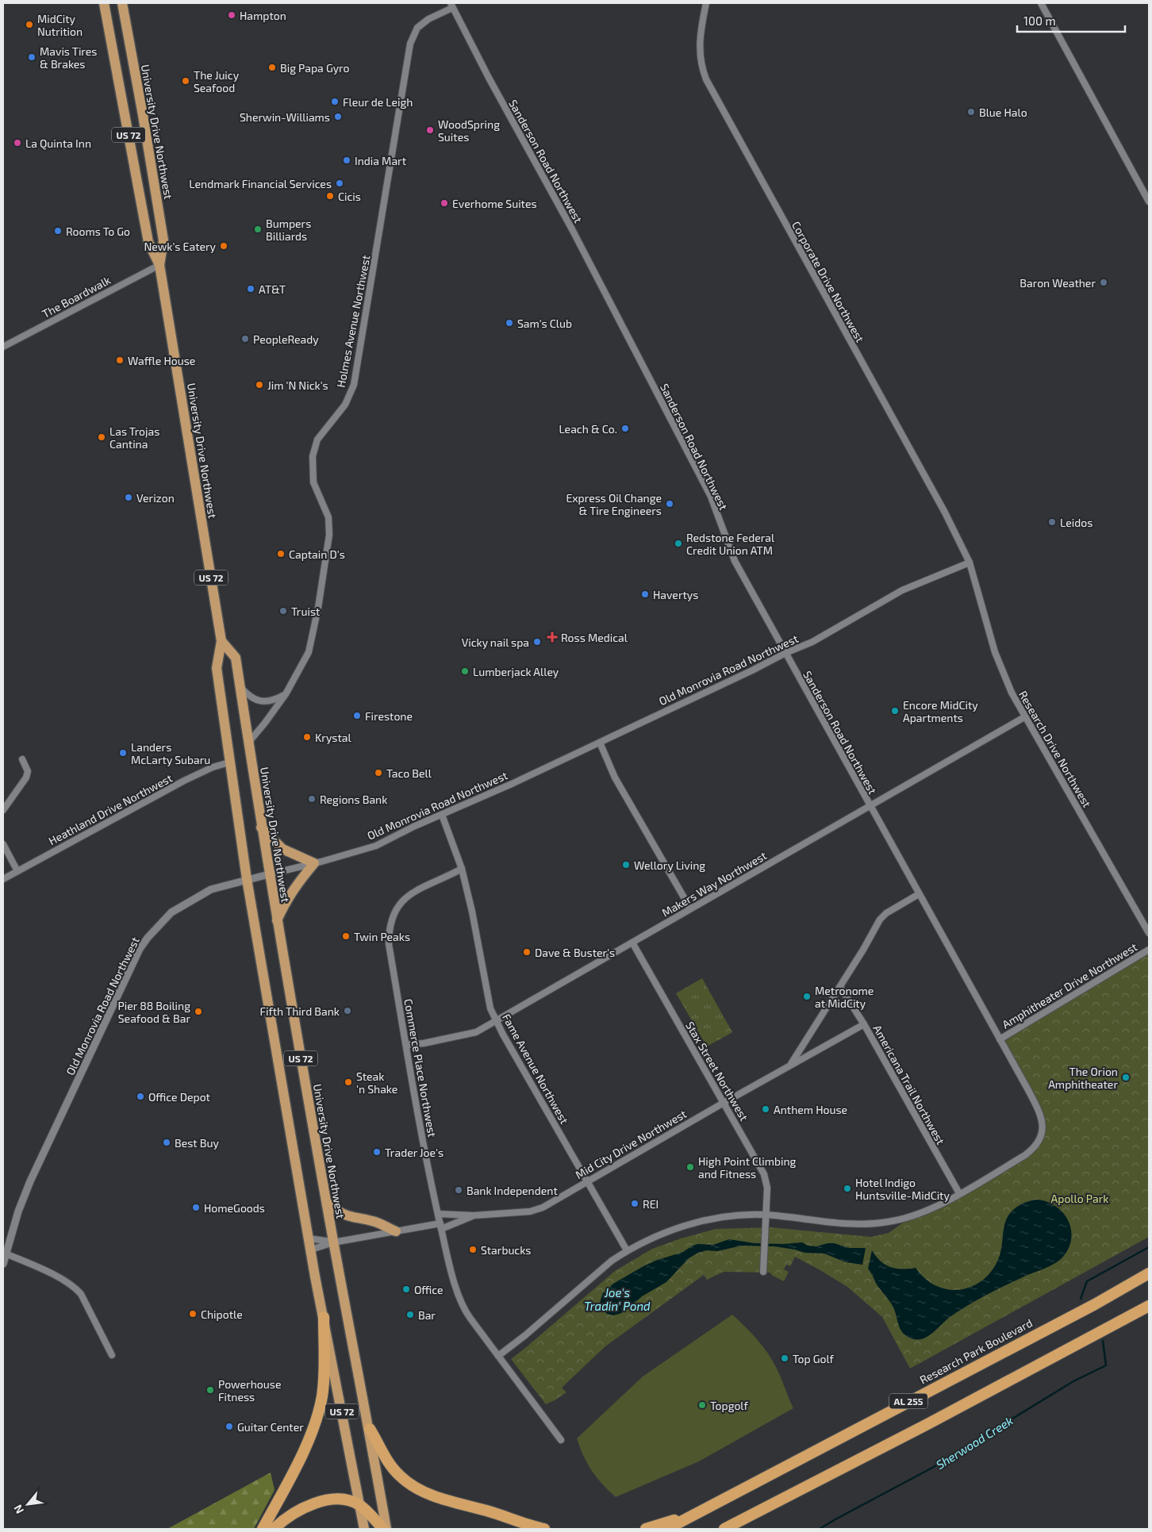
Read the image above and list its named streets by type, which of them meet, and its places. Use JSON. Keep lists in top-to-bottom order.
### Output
{
  "streets": {
    "highway": [
      "University Drive Northwest",
      "US 72",
      "Research Park Boulevard",
      "AL 255"
    ],
    "street": [
      "Sanderson Road Northwest",
      "Corporate Drive Northwest",
      "The Boardwalk",
      "Holmes Avenue Northwest",
      "Old Monrovia Road Northwest",
      "Research Drive Northwest",
      "Heathland Drive Northwest",
      "Makers Way Northwest",
      "Amphitheater Drive Northwest",
      "Commerce Place Northwest",
      "Fame Avenue Northwest",
      "Stax Street Northwest",
      "Americana Trail Northwest",
      "Mid City Drive Northwest"
    ]
  },
  "crossings": [
    ["University Drive Northwest", "The Boardwalk"],
    ["University Drive Northwest", "Holmes Avenue Northwest"],
    ["University Drive Northwest", "Old Monrovia Road Northwest"],
    ["University Drive Northwest", "Heathland Drive Northwest"],
    ["University Drive Northwest", "Mid City Drive Northwest"],
    ["Sanderson Road Northwest", "Holmes Avenue Northwest"],
    ["Sanderson Road Northwest", "Old Monrovia Road Northwest"],
    ["Sanderson Road Northwest", "Makers Way Northwest"],
    ["Sanderson Road Northwest", "Amphitheater Drive Northwest"],
    ["Sanderson Road Northwest", "Commerce Place Northwest"],
    ["Sanderson Road Northwest", "Fame Avenue Northwest"],
    ["Sanderson Road Northwest", "Stax Street Northwest"],
    ["Sanderson Road Northwest", "Americana Trail Northwest"],
    ["Sanderson Road Northwest", "Mid City Drive Northwest"],
    ["Corporate Drive Northwest", "Old Monrovia Road Northwest"],
    ["Corporate Drive Northwest", "Research Drive Northwest"],
    ["Old Monrovia Road Northwest", "Research Drive Northwest"],
    ["Old Monrovia Road Northwest", "Fame Avenue Northwest"],
    ["Research Drive Northwest", "Makers Way Northwest"],
    ["Makers Way Northwest", "Commerce Place Northwest"],
    ["Makers Way Northwest", "Fame Avenue Northwest"],
    ["Makers Way Northwest", "Stax Street Northwest"],
    ["Commerce Place Northwest", "Fame Avenue Northwest"],
    ["Commerce Place Northwest", "Mid City Drive Northwest"],
    ["Fame Avenue Northwest", "Mid City Drive Northwest"],
    ["Stax Street Northwest", "Mid City Drive Northwest"],
    ["Americana Trail Northwest", "Mid City Drive Northwest"]
  ],
  "water": ["Joe's Tradin' Pond", "Sherwood Creek"],
  "parks": ["Apollo Park"],
  "places": {
    "other": [
      "Hampton",
      "MidCity Nutrition",
      "Mavis Tires & Brakes",
      "Big Papa Gyro",
      "The Juicy Seafood",
      "Fleur de Leigh",
      "Blue Halo",
      "Sherwin-Williams",
      "WoodSpring Suites",
      "La Quinta Inn",
      "India Mart",
      "Lendmark Financial Services",
      "Cicis",
      "Everhome Suites",
      "Bumpers Billiards",
      "Rooms To Go",
      "Newk's Eatery",
      "Baron Weather",
      "AT&T",
      "Sam's Club",
      "PeopleReady",
      "Waffle House",
      "Jim 'N Nick's",
      "Leach & Co.",
      "Las Trojas Cantina",
      "Verizon",
      "Express Oil Change & Tire Engineers",
      "Leidos",
      "Redstone Federal Credit Union ATM",
      "Captain D's",
      "Havertys",
      "Truist",
      "Vicky nail spa",
      "Lumberjack Alley",
      "Encore MidCity Apartments",
      "Firestone",
      "Krystal",
      "Landers McLarty Subaru",
      "Taco Bell",
      "Regions Bank",
      "Wellory Living",
      "Twin Peaks",
      "Dave & Buster's",
      "Metronome at MidCity",
      "Fifth Third Bank",
      "Pier 88 Boiling Seafood & Bar",
      "The Orion Amphitheater",
      "Steak 'n Shake",
      "Office Depot",
      "Anthem House",
      "Best Buy",
      "Trader Joe's",
      "High Point Climbing and Fitness",
      "Hotel Indigo Huntsville-MidCity",
      "Bank Independent",
      "REI",
      "HomeGoods",
      "Starbucks",
      "Office",
      "Chipotle",
      "Bar",
      "Top Golf",
      "Powerhouse Fitness",
      "Topgolf",
      "Guitar Center"
    ],
    "health": ["Ross Medical"]
  },
  "scale_bar": "100 m",
  "north": "bottom left"
}
